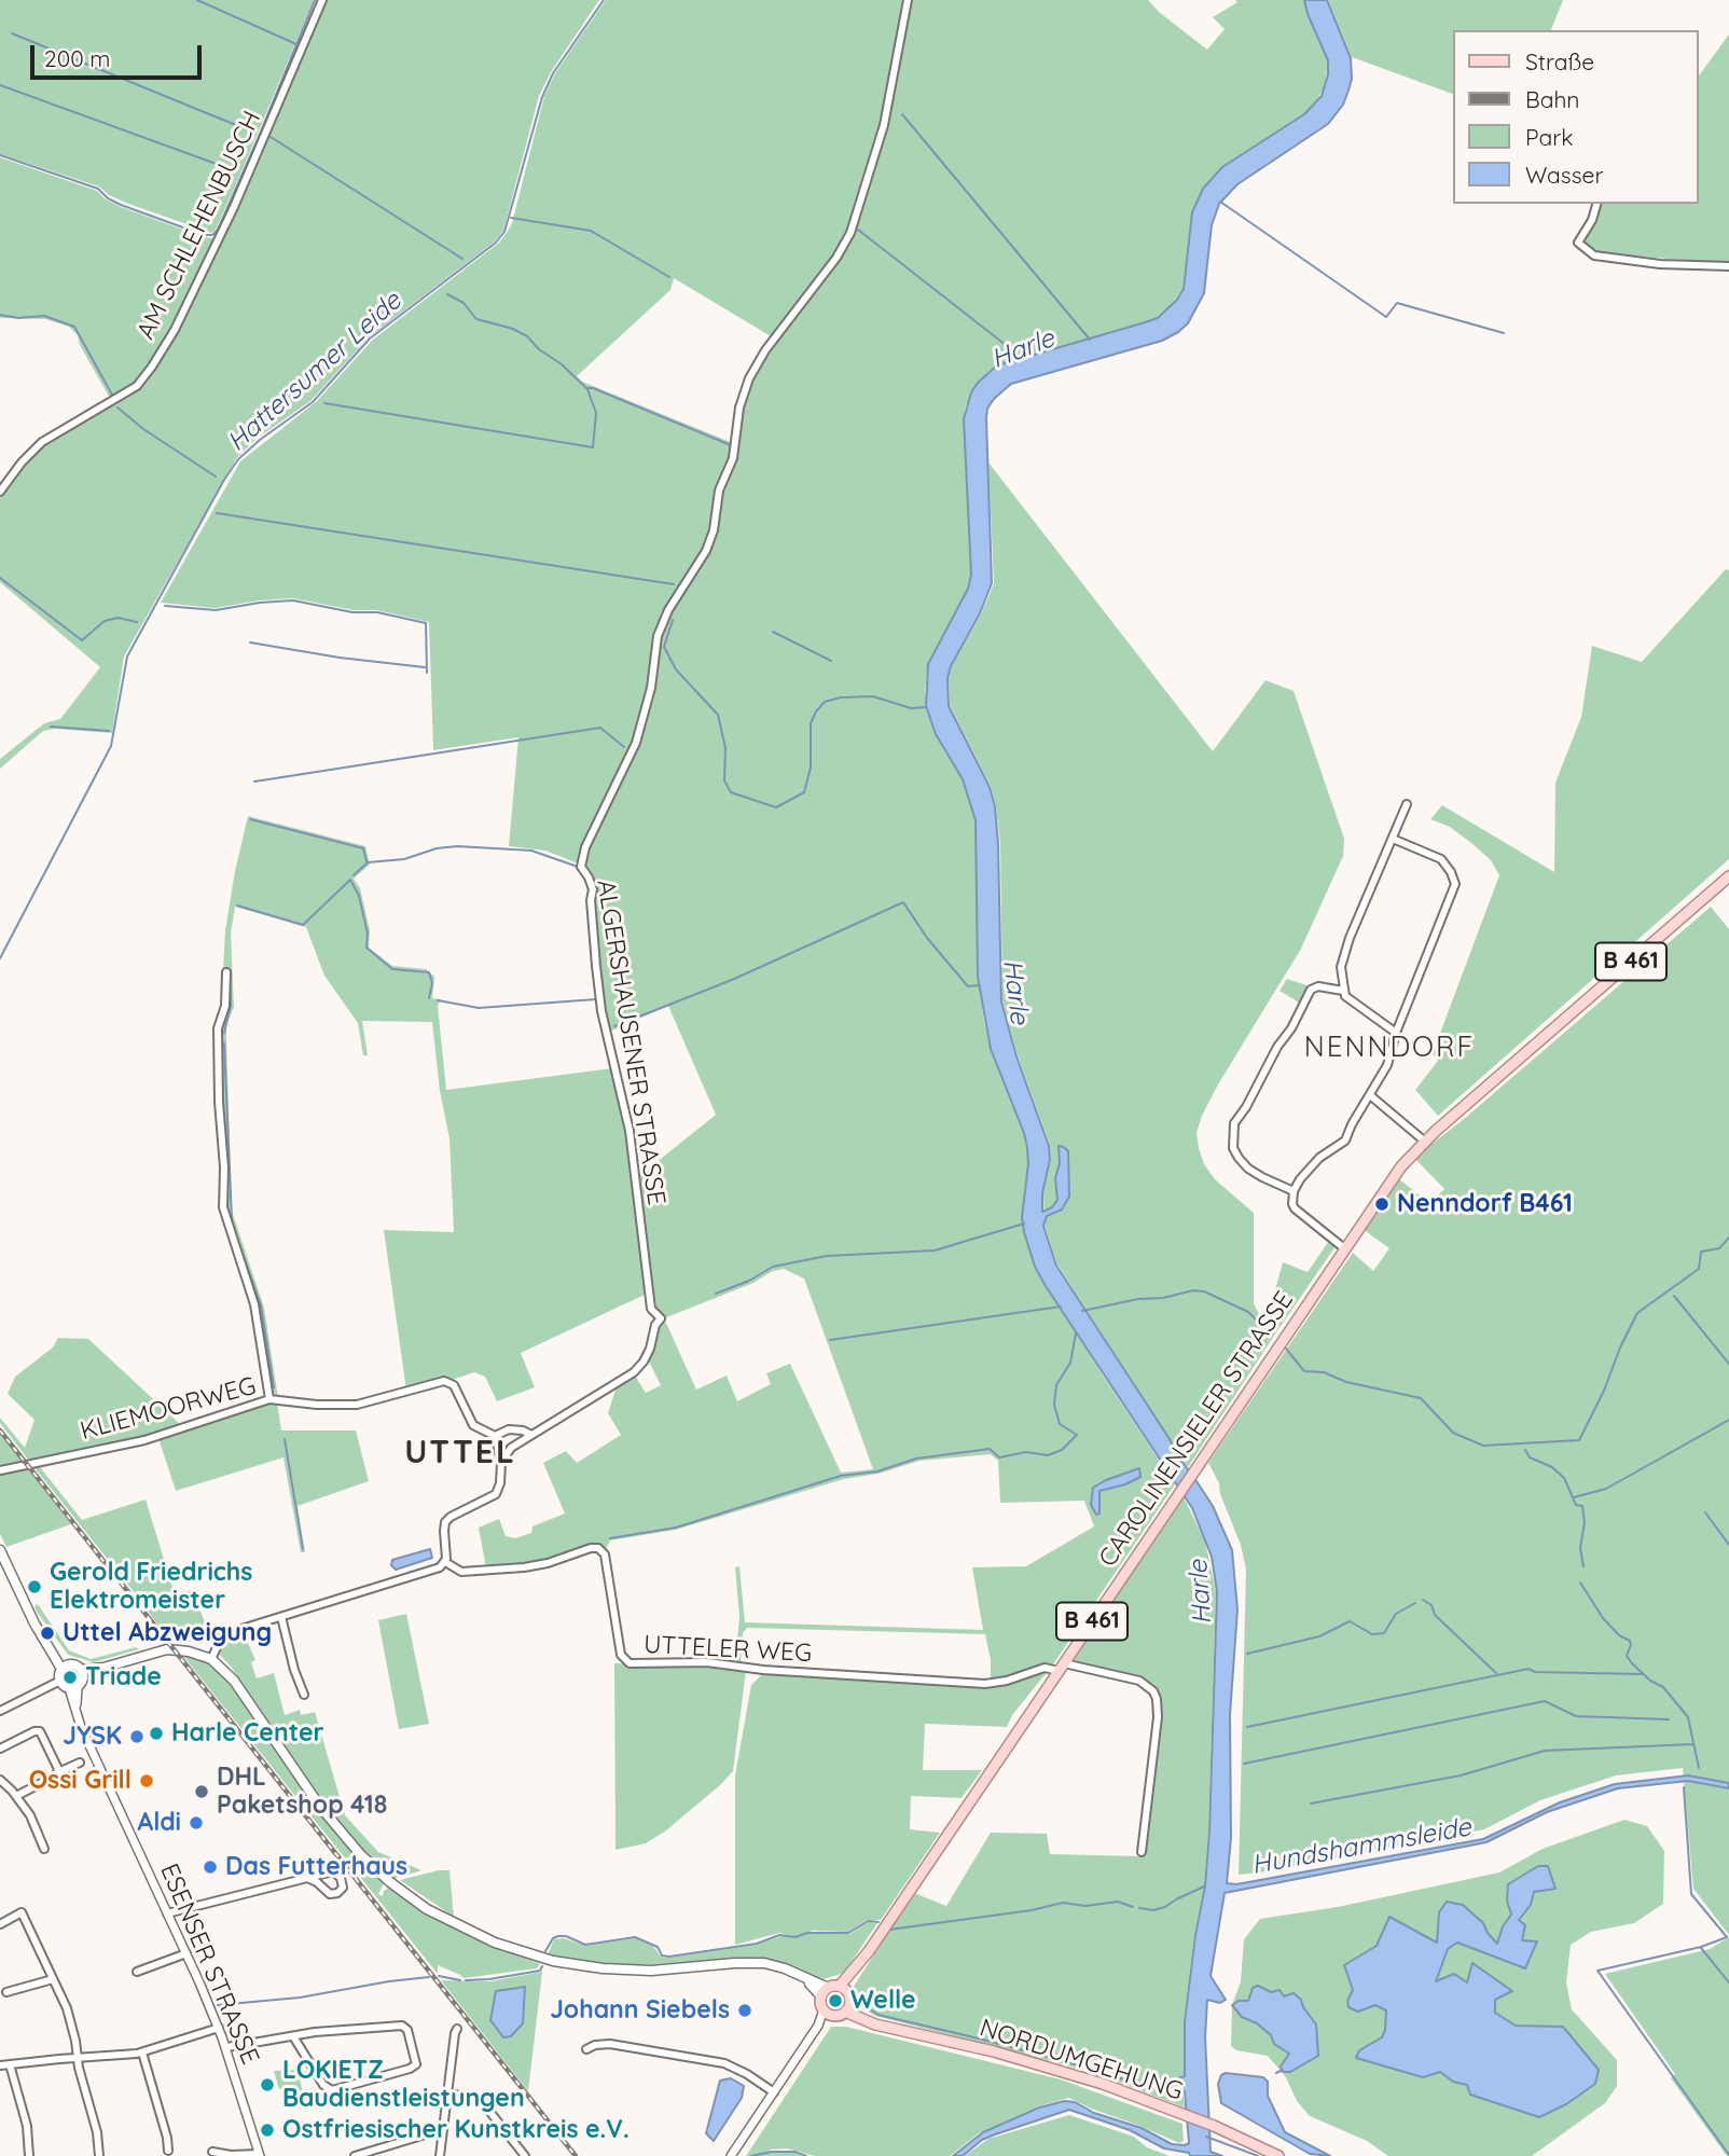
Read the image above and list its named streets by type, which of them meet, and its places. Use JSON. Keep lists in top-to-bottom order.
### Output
{
  "streets": {
    "main road": ["B 461", "CAROLINENSIELER STRASSE", "NORDUMGEHUNG"],
    "street": [
      "AM SCHLEHENBUSCH",
      "ALGERSHAUSENER STRASSE",
      "KLIEMOORWEG",
      "UTTELER WEG",
      "ESENSER STRASSE"
    ]
  },
  "crossings": [
    ["B 461", "CAROLINENSIELER STRASSE"],
    ["ALGERSHAUSENER STRASSE", "UTTELER WEG"],
    ["CAROLINENSIELER STRASSE", "UTTELER WEG"],
    ["CAROLINENSIELER STRASSE", "NORDUMGEHUNG"]
  ],
  "districts": ["NENNDORF", "UTTEL"],
  "water": ["Harle", "Hattersumer Leide", "Hundshammsleide"],
  "places": [
    "Nenndorf B461",
    "Gerold Friedrichs Elektromeister",
    "Uttel Abzweigung",
    "Triade",
    "Harle Center",
    "JYSK",
    "Ossi Grill",
    "DHL Paketshop 418",
    "Aldi",
    "Das Futterhaus",
    "Welle",
    "Johann Siebels",
    "LOKIETZ Baudienstleistungen",
    "Ostfriesischer Kunstkreis e.V."
  ],
  "legend": [
    "Straße",
    "Bahn",
    "Park",
    "Wasser"
  ],
  "scale_bar": "200 m"
}
